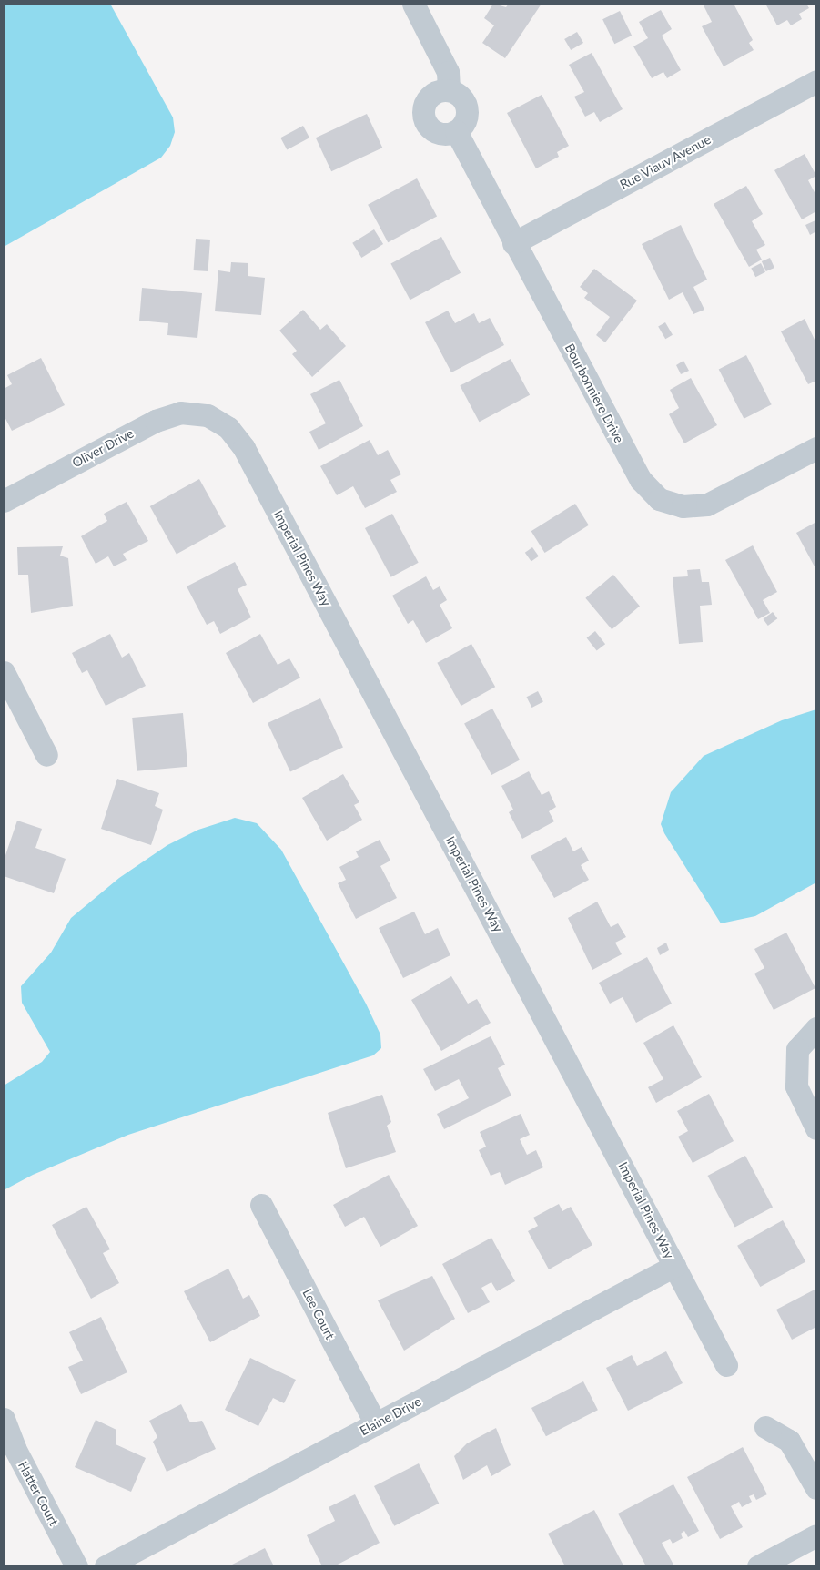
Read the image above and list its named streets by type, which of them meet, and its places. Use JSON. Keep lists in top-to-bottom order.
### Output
{
  "streets": {
    "street": [
      "Rue Viauv Avenue",
      "Bourbonniere Drive",
      "Oliver Drive",
      "Imperial Pines Way",
      "Lee Court",
      "Elaine Drive",
      "Hatter Court"
    ]
  },
  "crossings": [
    ["Rue Viauv Avenue", "Bourbonniere Drive"],
    ["Oliver Drive", "Imperial Pines Way"],
    ["Imperial Pines Way", "Elaine Drive"],
    ["Lee Court", "Elaine Drive"]
  ]
}
